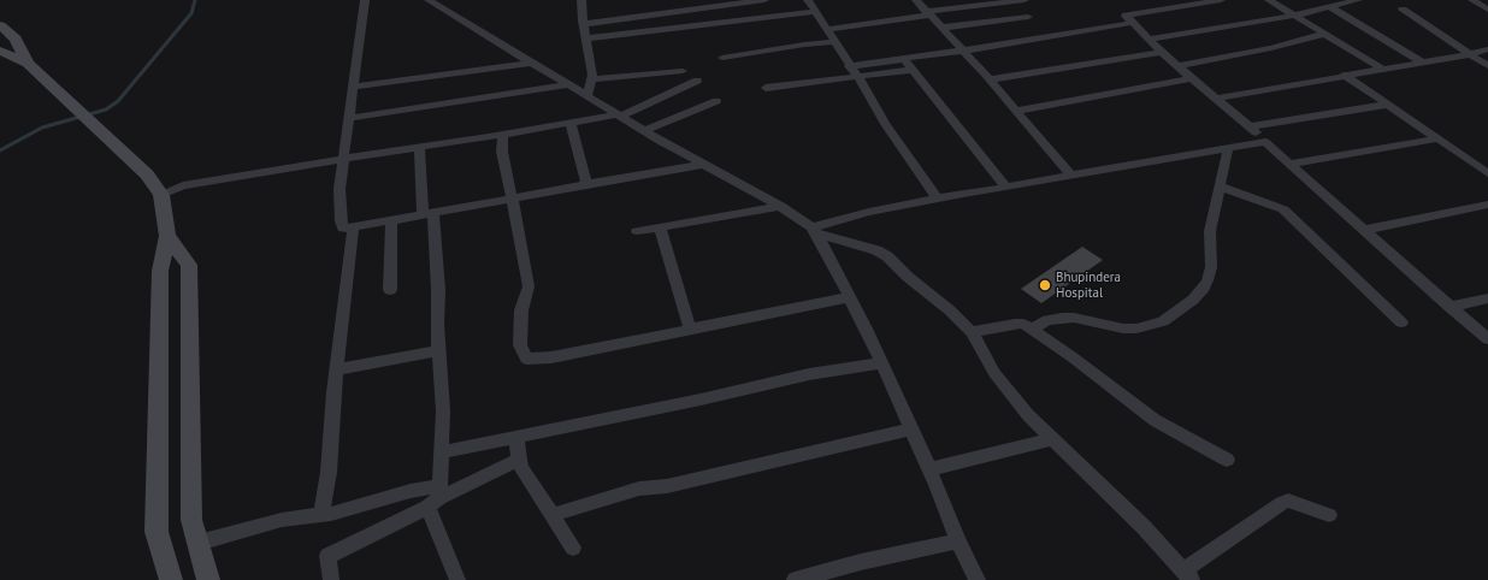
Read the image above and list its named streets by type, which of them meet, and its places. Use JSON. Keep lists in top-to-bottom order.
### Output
{
  "places": ["Bhupindera Hospital"]
}
